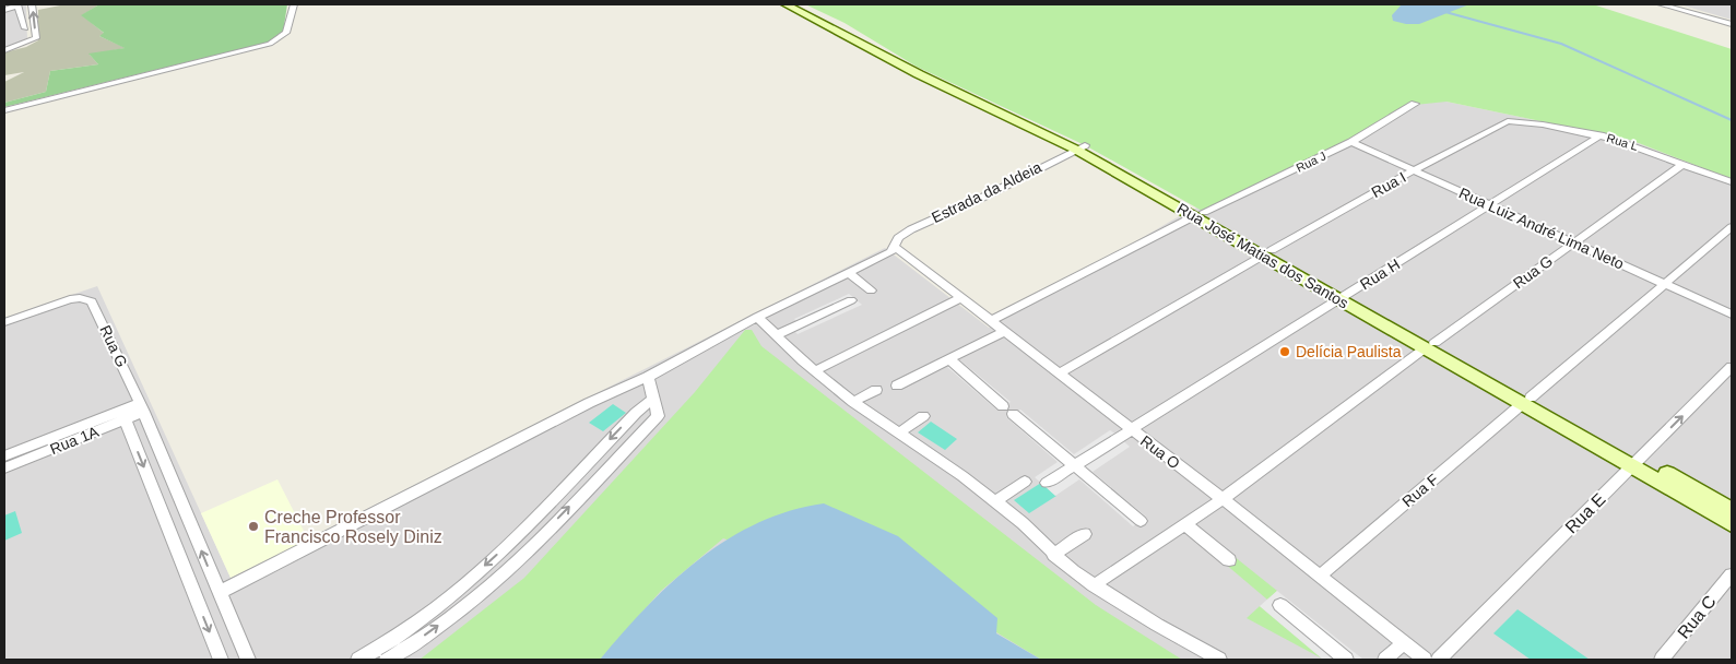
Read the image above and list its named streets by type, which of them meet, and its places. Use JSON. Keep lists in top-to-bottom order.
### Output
{
  "streets": {
    "main road": ["Rua José Matias dos Santos"],
    "street": [
      "Rua L",
      "Rua J",
      "Rua I",
      "Estrada da Aldeia",
      "Rua Luiz André Lima Neto",
      "Rua G",
      "Rua H",
      "Rua 1A",
      "Rua O",
      "Rua F",
      "Rua E",
      "Rua C"
    ]
  },
  "crossings": [
    ["Rua L", "Rua I"],
    ["Rua L", "Rua G"],
    ["Rua L", "Rua H"],
    ["Rua J", "Rua Luiz André Lima Neto"],
    ["Rua J", "Rua José Matias dos Santos"],
    ["Rua J", "Rua O"],
    ["Rua I", "Rua Luiz André Lima Neto"],
    ["Rua I", "Rua José Matias dos Santos"],
    ["Rua I", "Rua O"],
    ["Estrada da Aldeia", "Rua José Matias dos Santos"],
    ["Estrada da Aldeia", "Rua G"],
    ["Estrada da Aldeia", "Rua O"],
    ["Rua Luiz André Lima Neto", "Rua G"],
    ["Rua Luiz André Lima Neto", "Rua H"],
    ["Rua Luiz André Lima Neto", "Rua F"],
    ["Rua José Matias dos Santos", "Rua G"],
    ["Rua José Matias dos Santos", "Rua H"],
    ["Rua José Matias dos Santos", "Rua F"],
    ["Rua José Matias dos Santos", "Rua E"],
    ["Rua G", "Rua 1A"],
    ["Rua G", "Rua O"],
    ["Rua H", "Rua O"],
    ["Rua O", "Rua F"]
  ],
  "places": ["Delícia Paulista", "Creche Professor Francisco Rosely Diniz"]
}
